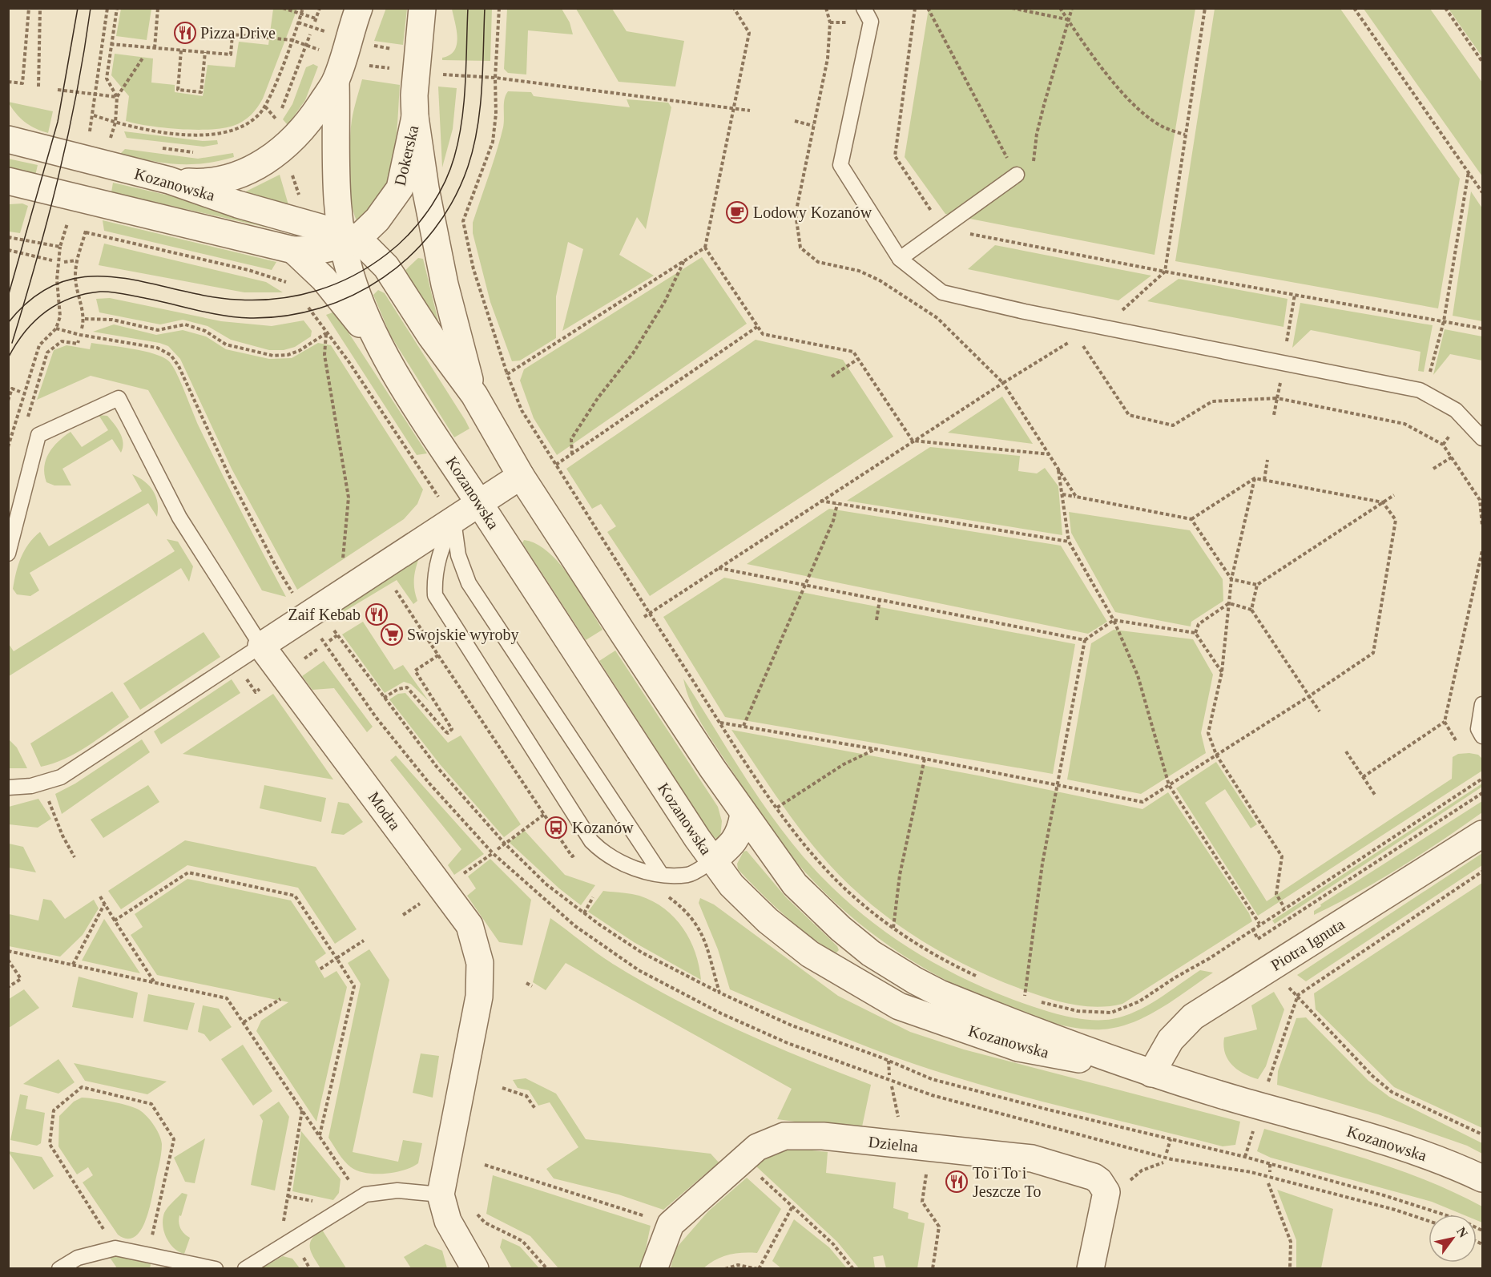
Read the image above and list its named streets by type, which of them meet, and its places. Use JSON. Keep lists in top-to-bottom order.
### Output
{
  "streets": {
    "street": [
      "Dokerska",
      "Kozanowska",
      "Modra",
      "Piotra Ignuta",
      "Dzielna"
    ]
  },
  "crossings": [
    ["Dokerska", "Kozanowska"],
    ["Kozanowska", "Piotra Ignuta"]
  ],
  "places": {
    "restaurant": ["Pizza Drive", "Zaif Kebab", "To i To i Jeszcze To"],
    "cafe": ["Lodowy Kozanów"],
    "supermarket": ["Swojskie wyroby"],
    "bus stop": ["Kozanów"]
  },
  "north": "top right"
}
